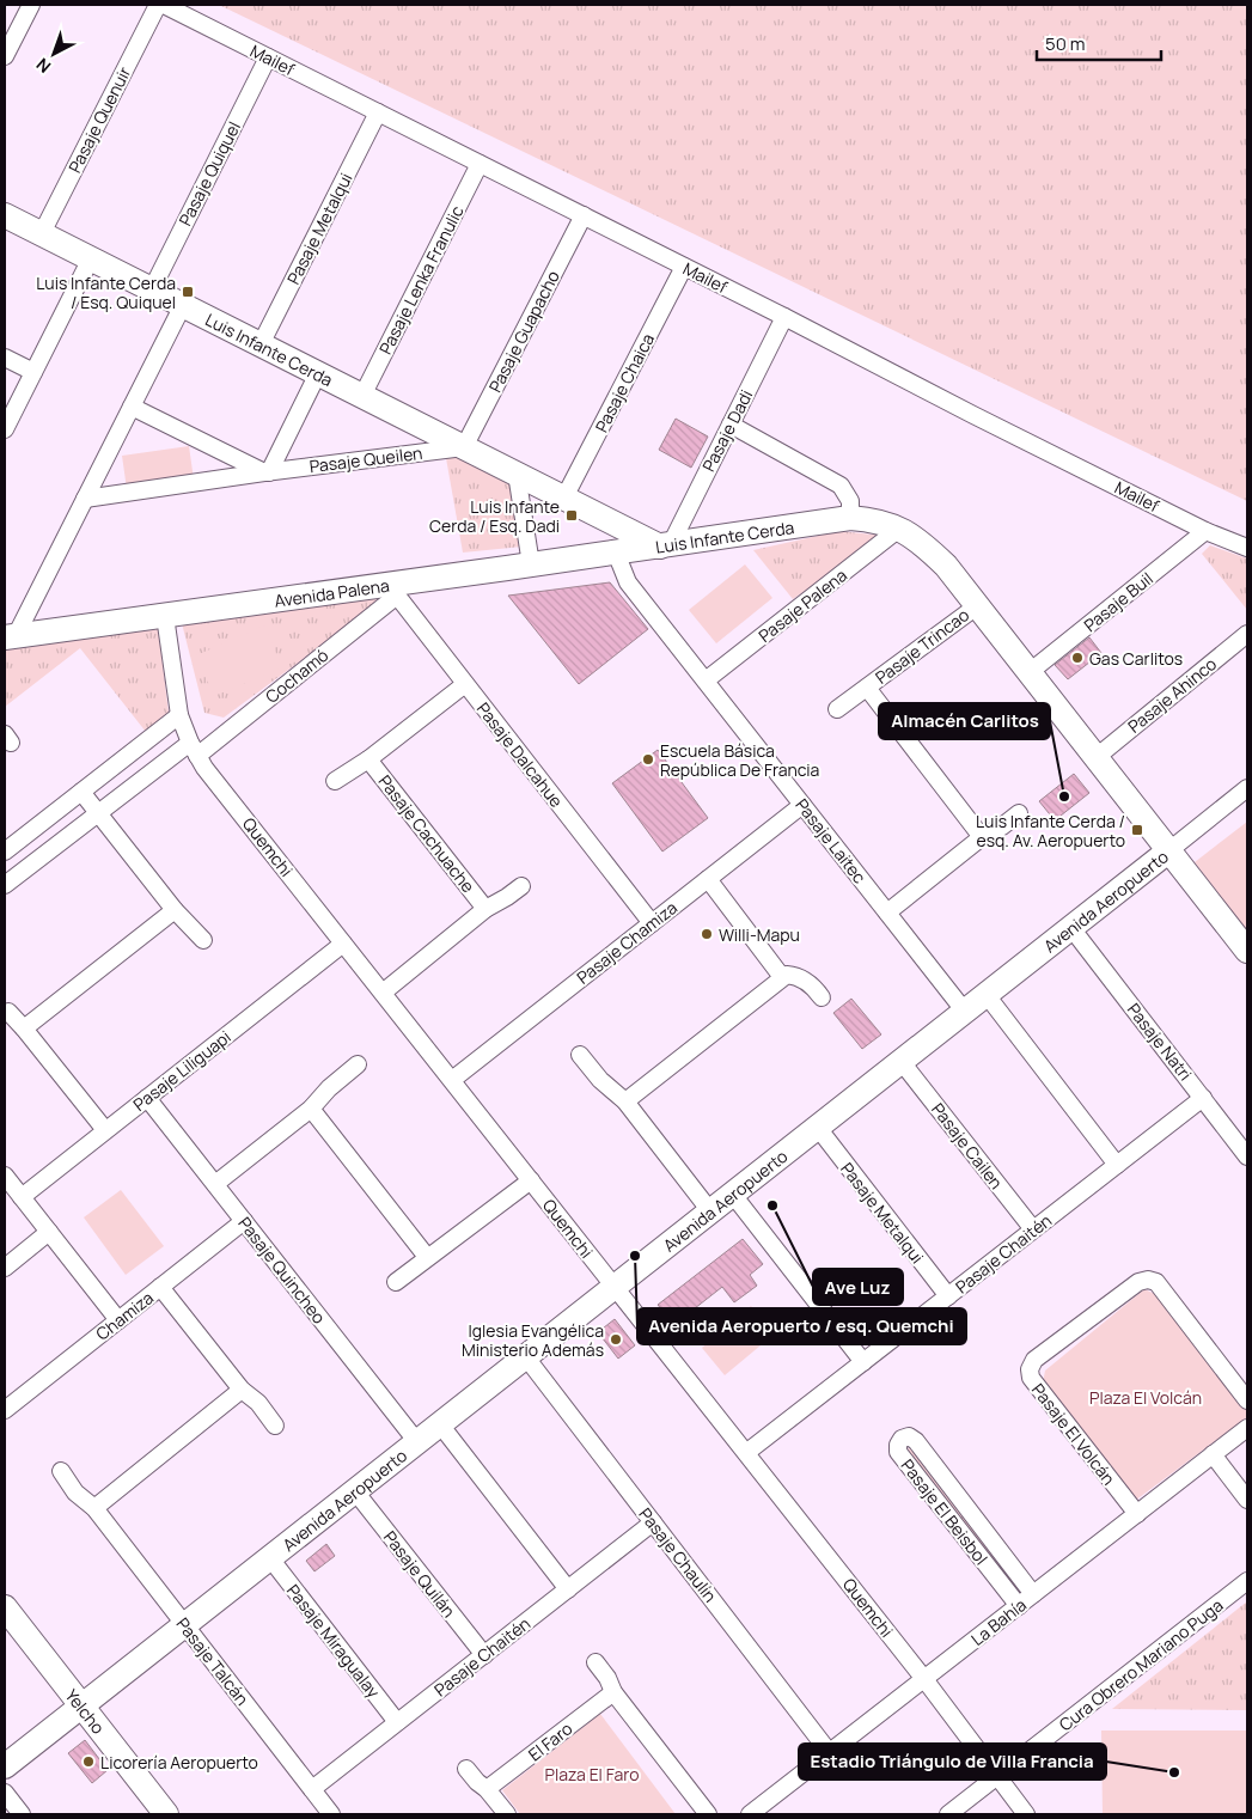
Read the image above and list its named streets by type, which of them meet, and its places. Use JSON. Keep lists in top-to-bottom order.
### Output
{
  "streets": {
    "street": [
      "Mailef",
      "Pasaje Quenuir",
      "Pasaje Quiquel",
      "Pasaje Metalqui",
      "Pasaje Lenka Franulic",
      "Pasaje Guapacho",
      "Luis Infante Cerda",
      "Pasaje Chaica",
      "Pasaje Dadi",
      "Pasaje Queilen",
      "Avenida Palena",
      "Pasaje Buil",
      "Pasaje Palena",
      "Pasaje Trincao",
      "Cochamó",
      "Pasaje Ahinco",
      "Pasaje Dalcahue",
      "Pasaje Cachuache",
      "Pasaje Laitec",
      "Quemchi",
      "Avenida Aeropuerto",
      "Pasaje Chamiza",
      "Pasaje Natri",
      "Pasaje Liliguapi",
      "Pasaje Cailen",
      "Pasaje Chaitén",
      "Pasaje Quincheo",
      "Chamiza",
      "Pasaje El Volcán",
      "Pasaje El Beisbol",
      "Pasaje Chaulín",
      "Pasaje Quilán",
      "La Bahía",
      "Pasaje Miragualay",
      "Pasaje Talcán",
      "Cura Obrero Mariano Puga",
      "Yelcho",
      "El Faro"
    ]
  },
  "crossings": [
    ["Mailef", "Pasaje Quiquel"],
    ["Mailef", "Pasaje Metalqui"],
    ["Mailef", "Pasaje Lenka Franulic"],
    ["Mailef", "Pasaje Guapacho"],
    ["Mailef", "Pasaje Chaica"],
    ["Mailef", "Pasaje Dadi"],
    ["Mailef", "Pasaje Buil"],
    ["Pasaje Quenuir", "Luis Infante Cerda"],
    ["Pasaje Quiquel", "Luis Infante Cerda"],
    ["Pasaje Metalqui", "Luis Infante Cerda"],
    ["Pasaje Metalqui", "Avenida Aeropuerto"],
    ["Pasaje Metalqui", "Pasaje Chaitén"],
    ["Pasaje Lenka Franulic", "Luis Infante Cerda"],
    ["Pasaje Guapacho", "Luis Infante Cerda"],
    ["Pasaje Guapacho", "Pasaje Queilen"],
    ["Luis Infante Cerda", "Pasaje Chaica"],
    ["Luis Infante Cerda", "Pasaje Dadi"],
    ["Luis Infante Cerda", "Pasaje Queilen"],
    ["Luis Infante Cerda", "Avenida Palena"],
    ["Luis Infante Cerda", "Pasaje Buil"],
    ["Luis Infante Cerda", "Pasaje Palena"],
    ["Luis Infante Cerda", "Pasaje Trincao"],
    ["Luis Infante Cerda", "Pasaje Ahinco"],
    ["Luis Infante Cerda", "Avenida Aeropuerto"],
    ["Pasaje Dadi", "Avenida Palena"],
    ["Avenida Palena", "Cochamó"],
    ["Avenida Palena", "Pasaje Dalcahue"],
    ["Avenida Palena", "Pasaje Laitec"],
    ["Avenida Palena", "Quemchi"],
    ["Pasaje Palena", "Pasaje Laitec"],
    ["Cochamó", "Pasaje Dalcahue"],
    ["Cochamó", "Quemchi"],
    ["Pasaje Dalcahue", "Pasaje Cachuache"],
    ["Pasaje Dalcahue", "Pasaje Chamiza"],
    ["Pasaje Cachuache", "Quemchi"],
    ["Pasaje Laitec", "Avenida Aeropuerto"],
    ["Pasaje Laitec", "Pasaje Chamiza"],
    ["Quemchi", "Avenida Aeropuerto"],
    ["Quemchi", "Pasaje Chamiza"],
    ["Quemchi", "Pasaje Liliguapi"],
    ["Quemchi", "Pasaje Chaitén"],
    ["Quemchi", "La Bahía"],
    ["Quemchi", "Cura Obrero Mariano Puga"],
    ["Avenida Aeropuerto", "Pasaje Natri"],
    ["Avenida Aeropuerto", "Pasaje Cailen"],
    ["Avenida Aeropuerto", "Pasaje Quincheo"],
    ["Avenida Aeropuerto", "Pasaje Chaulín"],
    ["Avenida Aeropuerto", "Pasaje Quilán"],
    ["Avenida Aeropuerto", "Pasaje Miragualay"],
    ["Avenida Aeropuerto", "Pasaje Talcán"],
    ["Avenida Aeropuerto", "Yelcho"],
    ["Pasaje Natri", "Pasaje Chaitén"],
    ["Pasaje Liliguapi", "Pasaje Quincheo"],
    ["Pasaje Cailen", "Pasaje Chaitén"],
    ["Pasaje Chaitén", "Pasaje Chaulín"],
    ["Pasaje Chaitén", "Pasaje Quilán"],
    ["Pasaje Chaitén", "Pasaje Miragualay"],
    ["Pasaje Chaitén", "Pasaje Talcán"],
    ["Pasaje Quincheo", "Chamiza"],
    ["Pasaje El Volcán", "La Bahía"],
    ["Pasaje El Beisbol", "La Bahía"],
    ["Pasaje Chaulín", "La Bahía"]
  ],
  "parks": ["Plaza El Volcán", "Plaza El Faro"],
  "places": {
    "transit": ["Luis Infante Cerda / Esq. Quiquel", "Luis Infante Cerda / Esq. Dadi", "Luis Infante Cerda / esq. Av. Aeropuerto"],
    "other": [
      "Gas Carlitos",
      "Escuela Básica República De Francia",
      "Almacén Carlitos",
      "Willi-Mapu",
      "Ave Luz",
      "Avenida Aeropuerto / esq. Quemchi",
      "Iglesia Evangélica Ministerio Además",
      "Licorería Aeropuerto",
      "Estadio Triángulo de Villa Francia"
    ]
  },
  "scale_bar": "50 m",
  "north": "bottom left"
}
